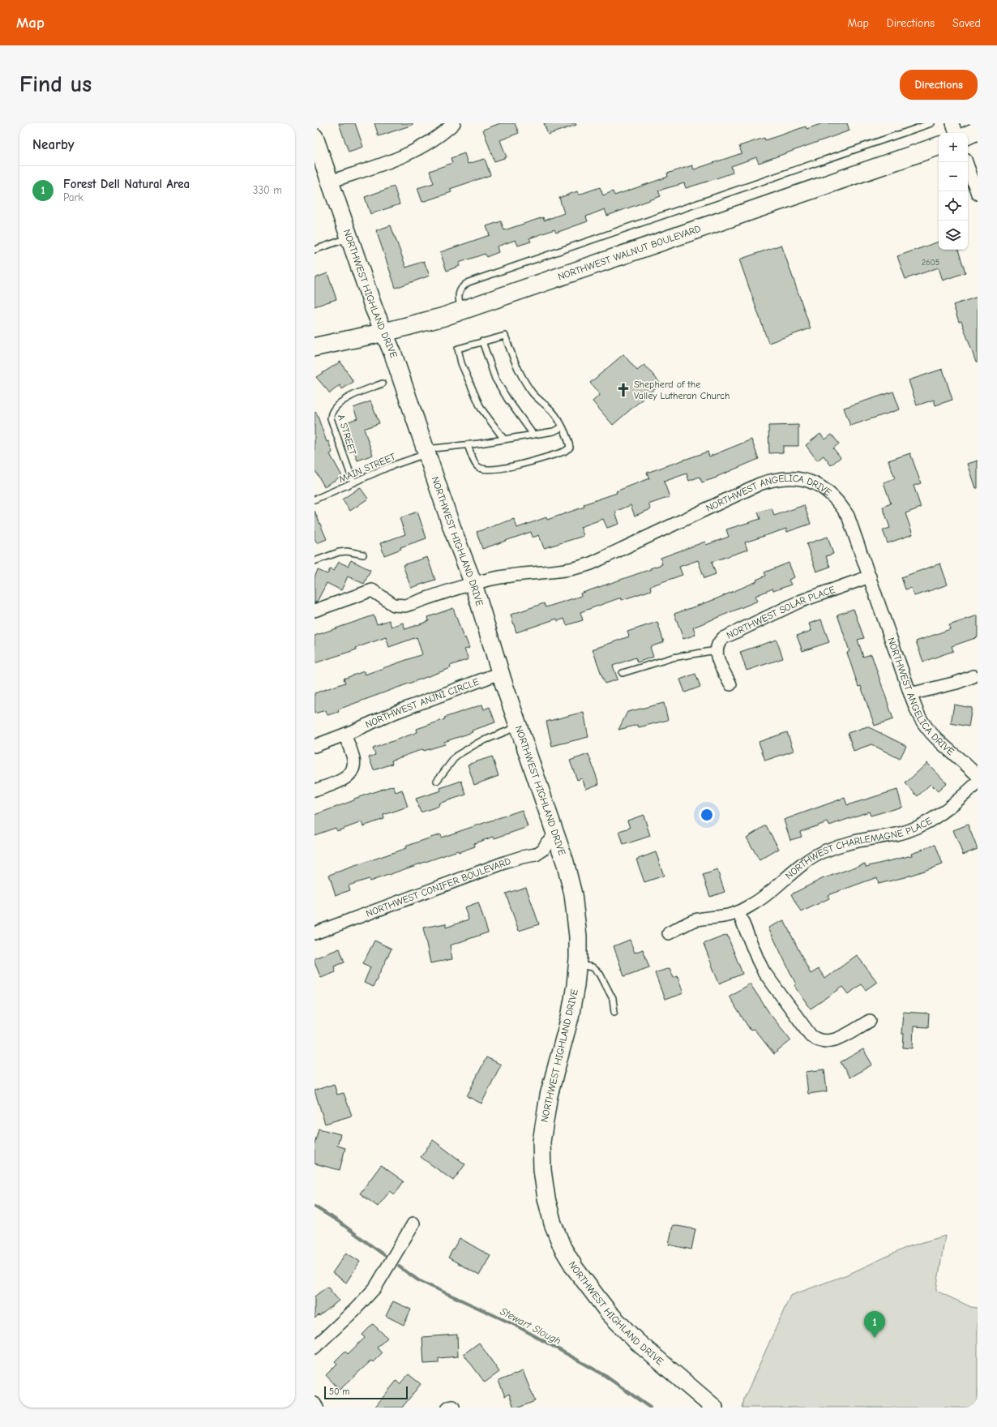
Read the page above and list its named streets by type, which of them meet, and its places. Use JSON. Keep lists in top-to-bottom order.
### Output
{
  "streets": {
    "main road": ["NORTHWEST WALNUT BOULEVARD", "NORTHWEST HIGHLAND DRIVE"],
    "street": [
      "NORTHWEST ANGELICA DRIVE",
      "NORTHWEST SOLAR PLACE",
      "NORTHWEST ANJNI CIRCLE",
      "NORTHWEST CHARLEMAGNE PLACE",
      "NORTHWEST CONIFER BOULEVARD"
    ],
    "lane": ["A STREET", "MAIN STREET"]
  },
  "crossings": [
    ["NORTHWEST WALNUT BOULEVARD", "NORTHWEST HIGHLAND DRIVE"],
    ["NORTHWEST HIGHLAND DRIVE", "MAIN STREET"],
    ["NORTHWEST HIGHLAND DRIVE", "NORTHWEST ANGELICA DRIVE"],
    ["NORTHWEST HIGHLAND DRIVE", "NORTHWEST ANJNI CIRCLE"],
    ["NORTHWEST HIGHLAND DRIVE", "NORTHWEST CONIFER BOULEVARD"],
    ["A STREET", "MAIN STREET"],
    ["NORTHWEST ANGELICA DRIVE", "NORTHWEST SOLAR PLACE"]
  ],
  "water": ["Stewart Slough"],
  "places": {
    "church": ["Shepherd of the Valley Lutheran Church"]
  },
  "house_numbers": ["2605"],
  "scale_bar": "50 m",
  "page": {
    "header": "Map",
    "nav": ["Map", "Directions", "Saved"],
    "buttons": "Directions",
    "title": "Find us",
    "heading": "Nearby",
    "map_buttons": ["+", "−"],
    "list": [
      {
        "mark": "1",
        "name": "Forest Dell Natural Area",
        "note": "Park",
        "value": "330 m"
      }
    ],
    "pins": "1",
    "scale": "50 m"
  }
}
